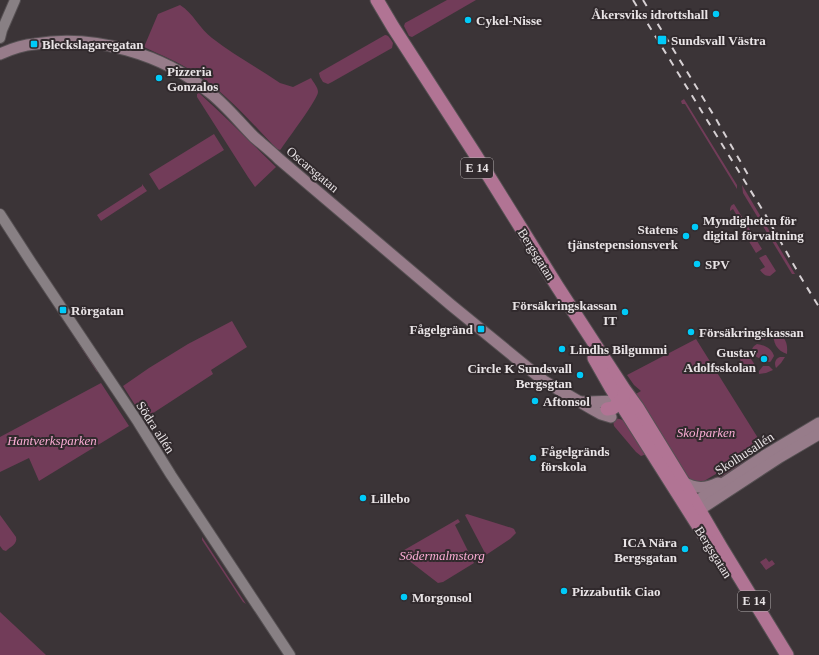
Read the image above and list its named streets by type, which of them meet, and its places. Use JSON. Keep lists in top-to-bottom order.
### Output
{
  "streets": {
    "highway": ["E 14", "Bergsgatan"],
    "main road": ["Oscarsgatan", "Skolhusallén"],
    "street": ["Södra allén"]
  },
  "crossings": [
    ["Oscarsgatan", "Bergsgatan"],
    ["Bergsgatan", "Skolhusallén"]
  ],
  "parks": ["Skolparken", "Hantverksparken", "Södermalmstorg"],
  "places": {
    "other": [
      "Åkersviks idrottshall",
      "Cykel-Nisse",
      "Pizzeria Gonzalos",
      "Myndigheten för digital förvaltning",
      "Statens tjänstepensionsverk",
      "SPV",
      "Försäkringskassan IT",
      "Försäkringskassan",
      "Lindhs Bilgummi",
      "Gustav Adolfsskolan",
      "Circle K Sundsvall Bergsgtan",
      "Aftonsol",
      "Fågelgränds förskola",
      "Lillebo",
      "ICA Nära Bergsgatan",
      "Pizzabutik Ciao",
      "Morgonsol"
    ],
    "transit": [
      "Sundsvall Västra",
      "Bleckslagaregatan",
      "Rörgatan",
      "Fågelgränd"
    ]
  }
}
